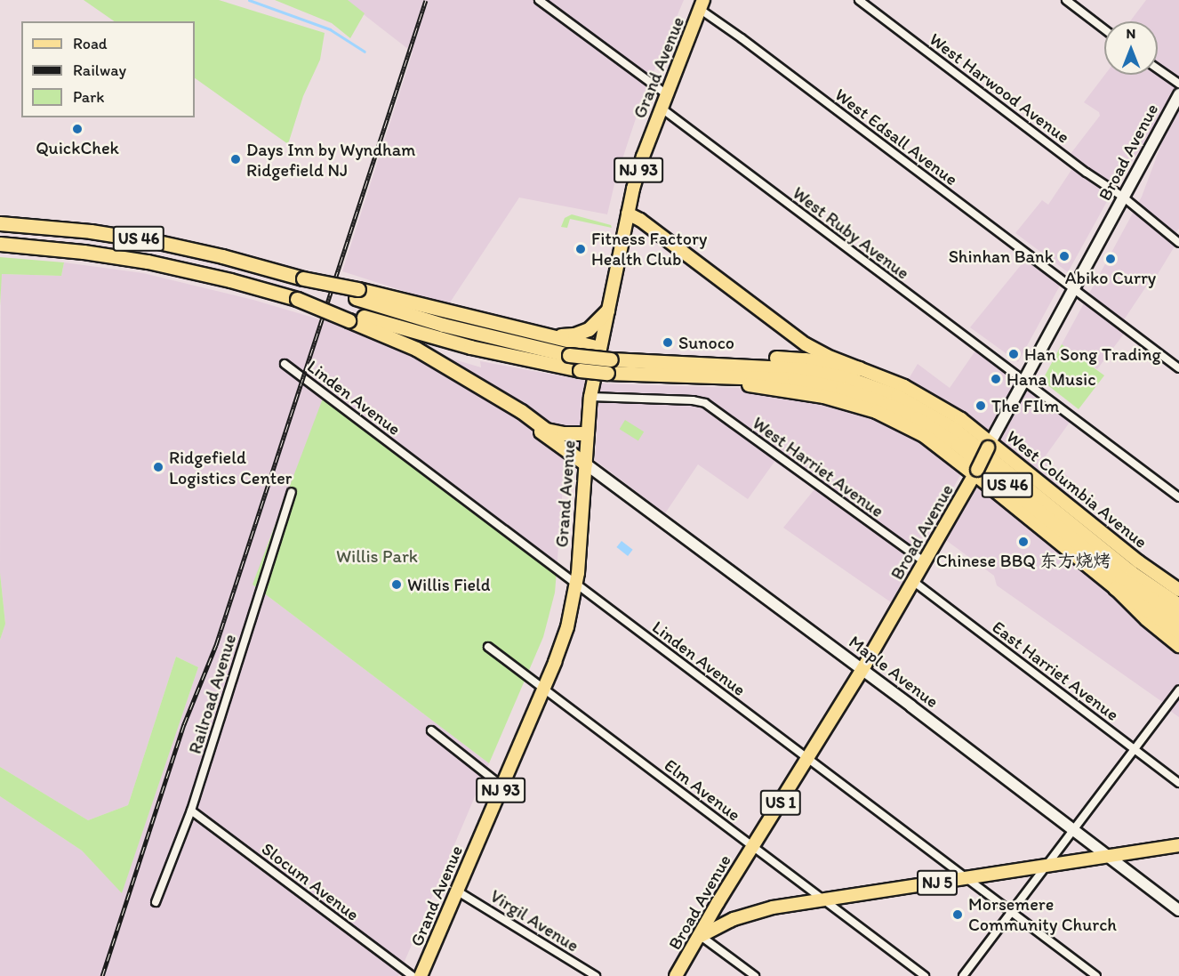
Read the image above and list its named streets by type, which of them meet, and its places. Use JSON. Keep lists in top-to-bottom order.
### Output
{
  "streets": {
    "highway": ["US 46"],
    "main road": [
      "Grand Avenue",
      "Broad Avenue",
      "NJ 93",
      "West Columbia Avenue",
      "US 1",
      "NJ 5"
    ],
    "street": [
      "West Harwood Avenue",
      "West Edsall Avenue",
      "West Ruby Avenue",
      "Linden Avenue",
      "West Harriet Avenue",
      "East Harriet Avenue",
      "Maple Avenue",
      "Railroad Avenue",
      "Elm Avenue",
      "Slocum Avenue",
      "Virgil Avenue"
    ]
  },
  "crossings": [
    ["Grand Avenue", "West Edsall Avenue"],
    ["Grand Avenue", "West Ruby Avenue"],
    ["Grand Avenue", "Linden Avenue"],
    ["Grand Avenue", "West Harriet Avenue"],
    ["Grand Avenue", "West Columbia Avenue"],
    ["Grand Avenue", "Maple Avenue"],
    ["Grand Avenue", "Elm Avenue"],
    ["Grand Avenue", "Virgil Avenue"],
    ["West Harwood Avenue", "Broad Avenue"],
    ["West Edsall Avenue", "Broad Avenue"],
    ["Broad Avenue", "West Ruby Avenue"],
    ["Broad Avenue", "Linden Avenue"],
    ["Broad Avenue", "West Harriet Avenue"],
    ["Broad Avenue", "West Columbia Avenue"],
    ["Broad Avenue", "East Harriet Avenue"],
    ["Broad Avenue", "Maple Avenue"],
    ["Broad Avenue", "Elm Avenue"],
    ["Broad Avenue", "NJ 5"],
    ["Linden Avenue", "NJ 5"],
    ["Maple Avenue", "NJ 5"],
    ["Railroad Avenue", "Slocum Avenue"],
    ["Elm Avenue", "NJ 5"]
  ],
  "parks": ["Willis Park"],
  "places": [
    "QuickChek",
    "Days Inn by Wyndham Ridgefield NJ",
    "Fitness Factory Health Club",
    "Shinhan Bank",
    "Abiko Curry",
    "Sunoco",
    "Han Song Trading",
    "Hana Music",
    "The FIlm",
    "Ridgefield Logistics Center",
    "Chinese BBQ 东方烧烤",
    "Willis Field",
    "Morsemere Community Church"
  ],
  "legend": ["Road", "Railway", "Park"],
  "north": "top"
}
